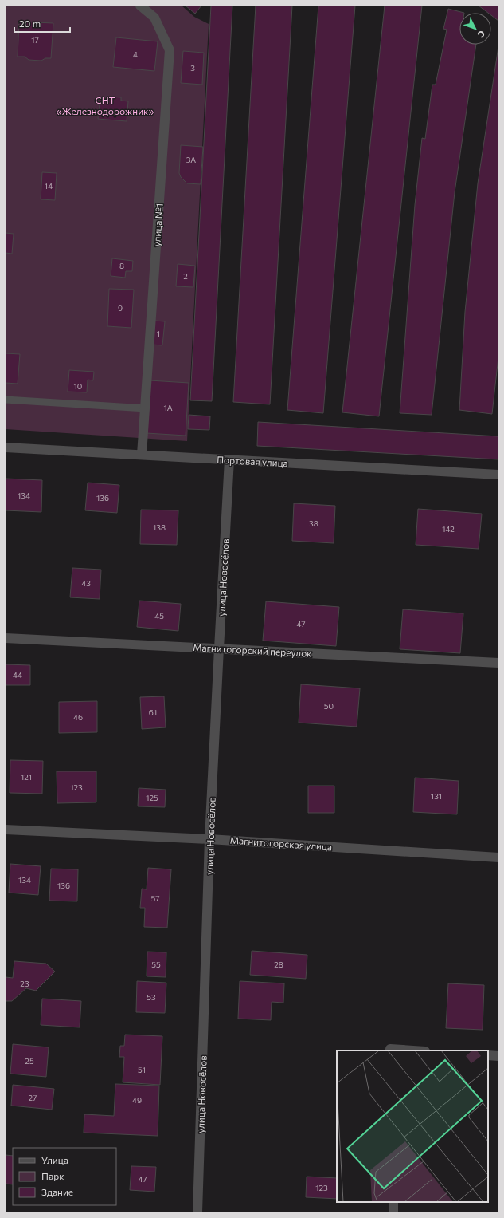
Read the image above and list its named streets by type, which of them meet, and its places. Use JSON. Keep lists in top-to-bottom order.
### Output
{
  "streets": {
    "street": [
      "улица №1",
      "Портовая улица",
      "улица Новосёлов",
      "Магнитогорский переулок",
      "Магнитогорская улица"
    ]
  },
  "crossings": [
    ["улица №1", "Портовая улица"],
    ["Портовая улица", "улица Новосёлов"],
    ["улица Новосёлов", "Магнитогорский переулок"],
    ["улица Новосёлов", "Магнитогорская улица"]
  ],
  "parks": ["СНТ «Железнодорожник»"],
  "house_numbers": [
    "17",
    "4",
    "3",
    "3А",
    "14",
    "8",
    "2",
    "9",
    "1",
    "10",
    "1А",
    "134",
    "136",
    "38",
    "138",
    "142",
    "43",
    "45",
    "47",
    "44",
    "50",
    "61",
    "46",
    "121",
    "123",
    "131",
    "125",
    "134",
    "136",
    "57",
    "55",
    "28",
    "23",
    "53",
    "25",
    "51",
    "27",
    "49",
    "47",
    "123"
  ],
  "legend": ["Улица", "Парк", "Здание"],
  "scale_bar": "20 m",
  "north": "bottom right"
}
